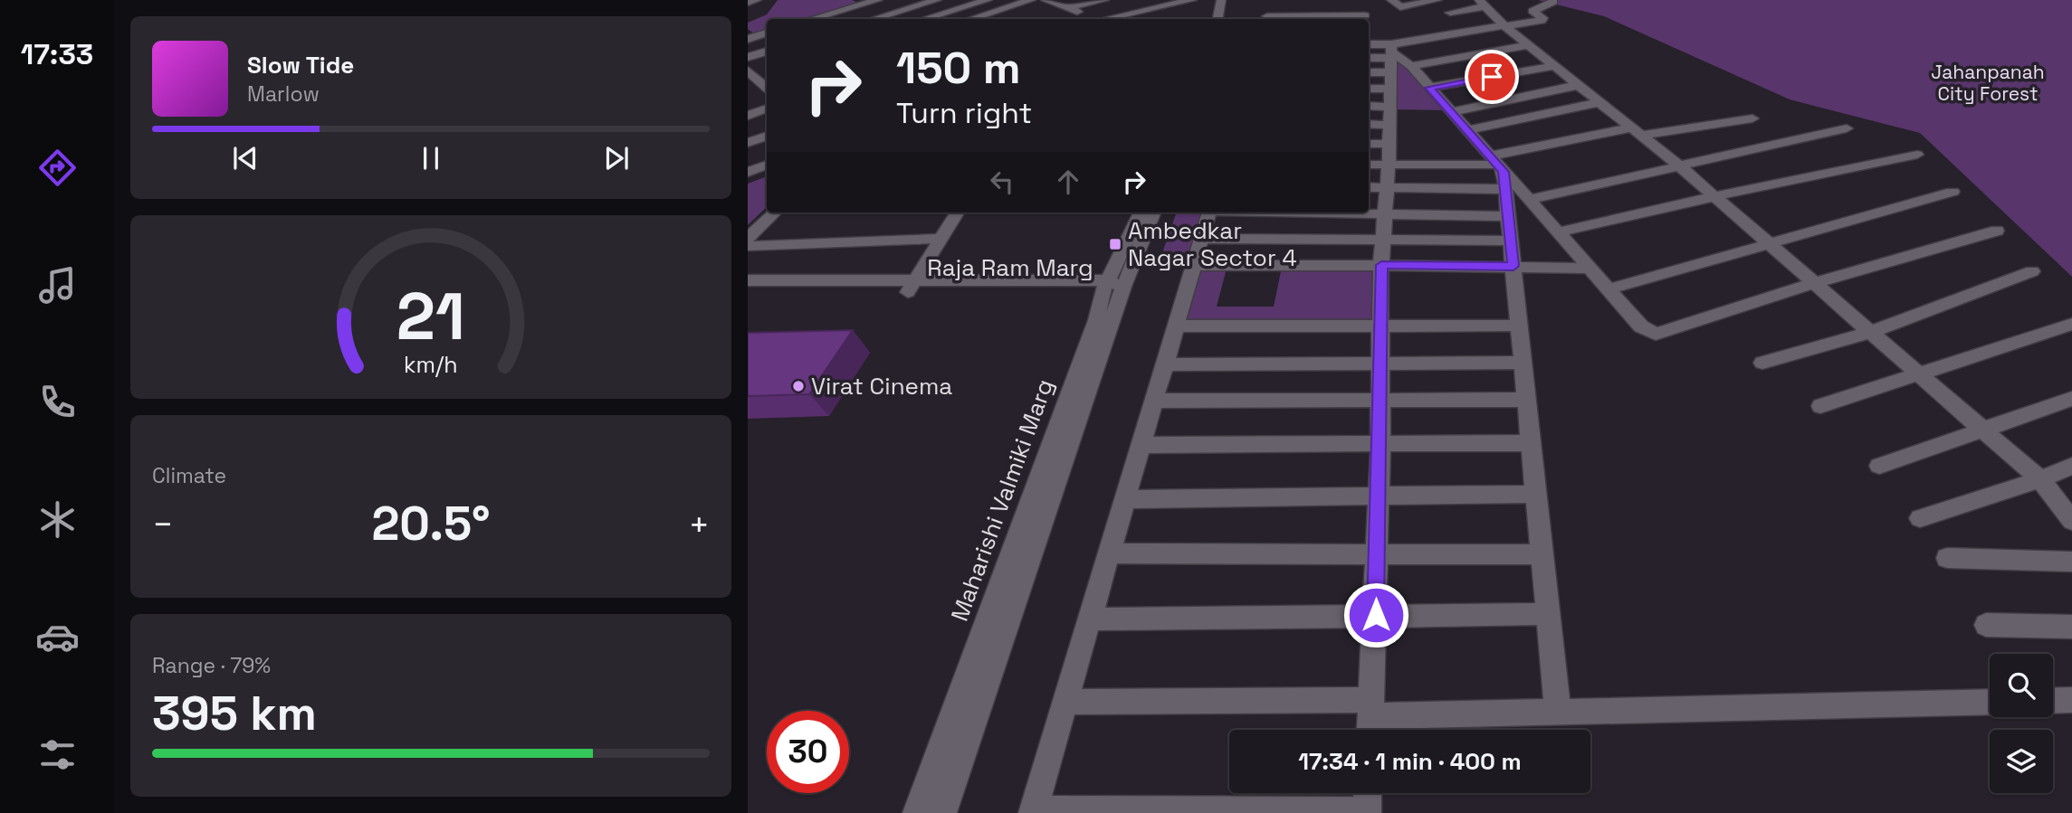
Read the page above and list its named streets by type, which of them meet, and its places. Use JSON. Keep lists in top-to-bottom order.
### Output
{
  "streets": {
    "street": ["Raja Ram Marg", "Maharishi Valmiki Marg"]
  },
  "crossings": [
    ["Raja Ram Marg", "Maharishi Valmiki Marg"]
  ],
  "parks": ["Jahanpanah City Forest"],
  "places": {
    "transit": ["Ambedkar Nagar Sector 4"],
    "other": ["Virat Cinema"]
  },
  "page": {
    "tabs": "17:33",
    "turn": ["150 m", "Turn right"],
    "song": ["Slow Tide", "Marlow"],
    "tile": [
      "Climate",
      ["Range · 79%", "395 km"]
    ],
    "heat": ["−", "20.5°", "+"],
    "limit": "30",
    "trip": "17:34 · 1 min · 400 m",
    "gauge": ["21", "km/h"]
  }
}
